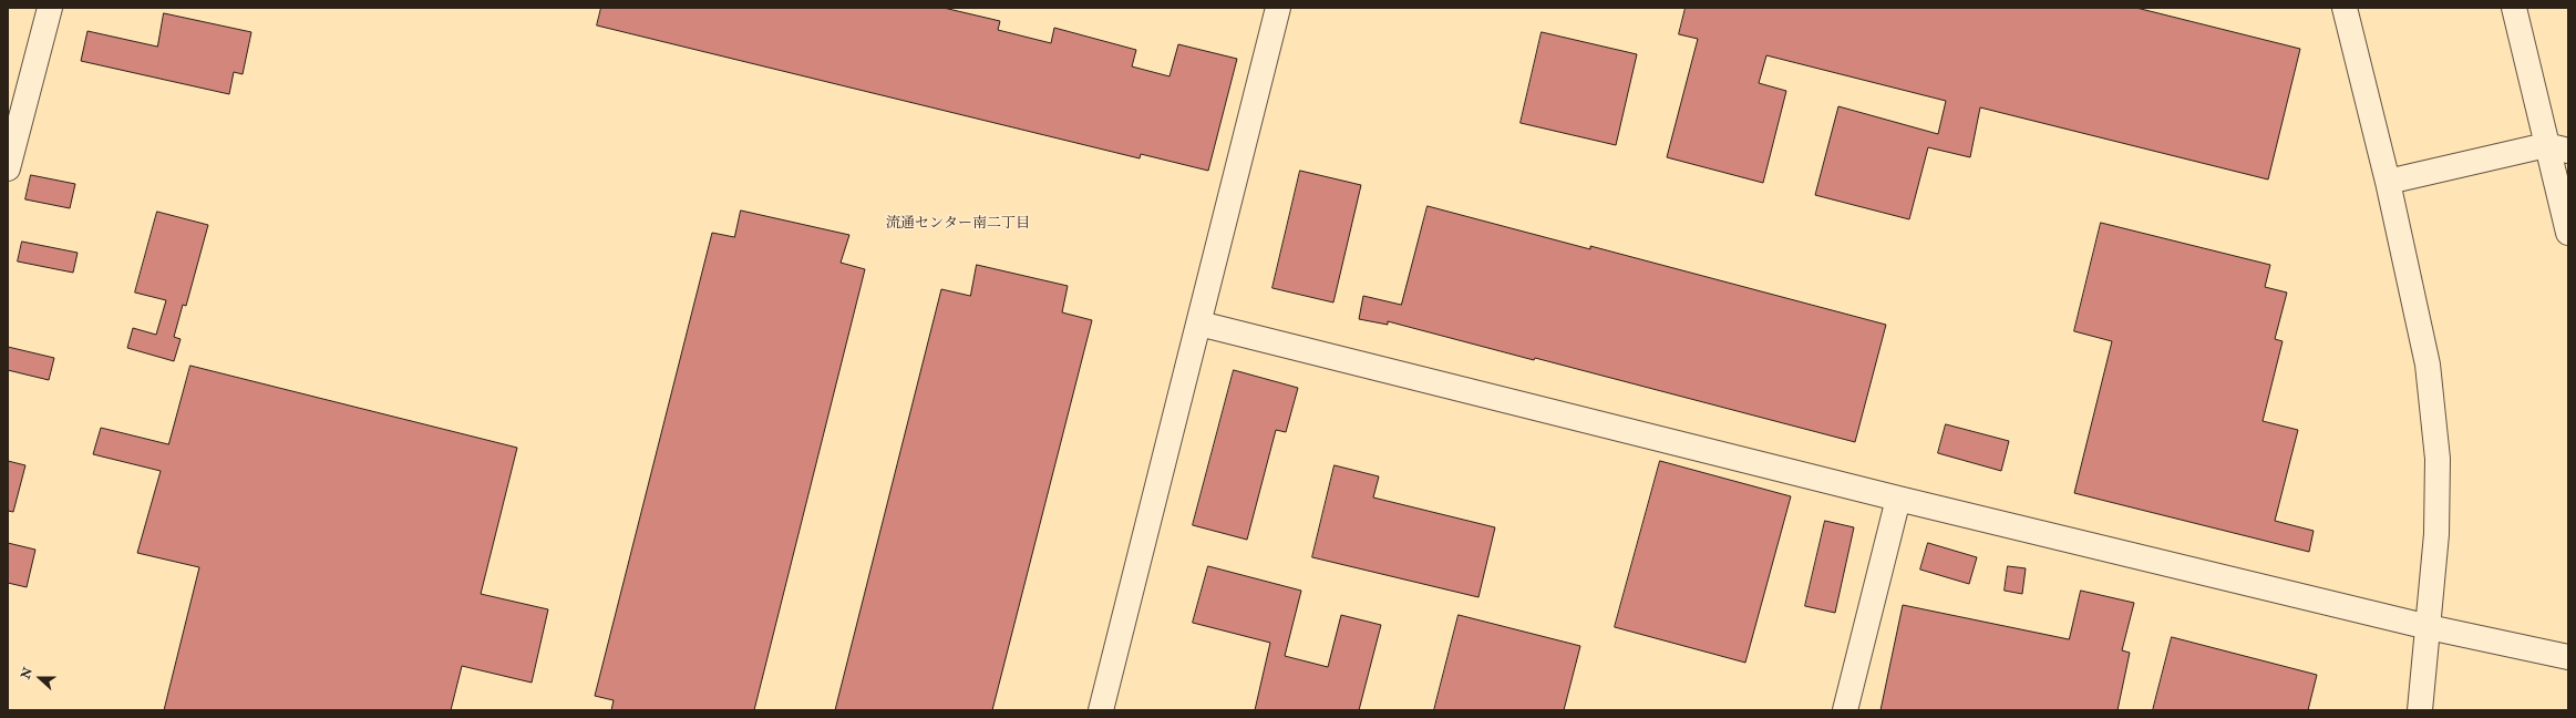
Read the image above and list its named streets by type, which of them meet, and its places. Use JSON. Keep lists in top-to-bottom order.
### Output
{
  "districts": ["流通センター南二丁目"],
  "north": "left"
}
